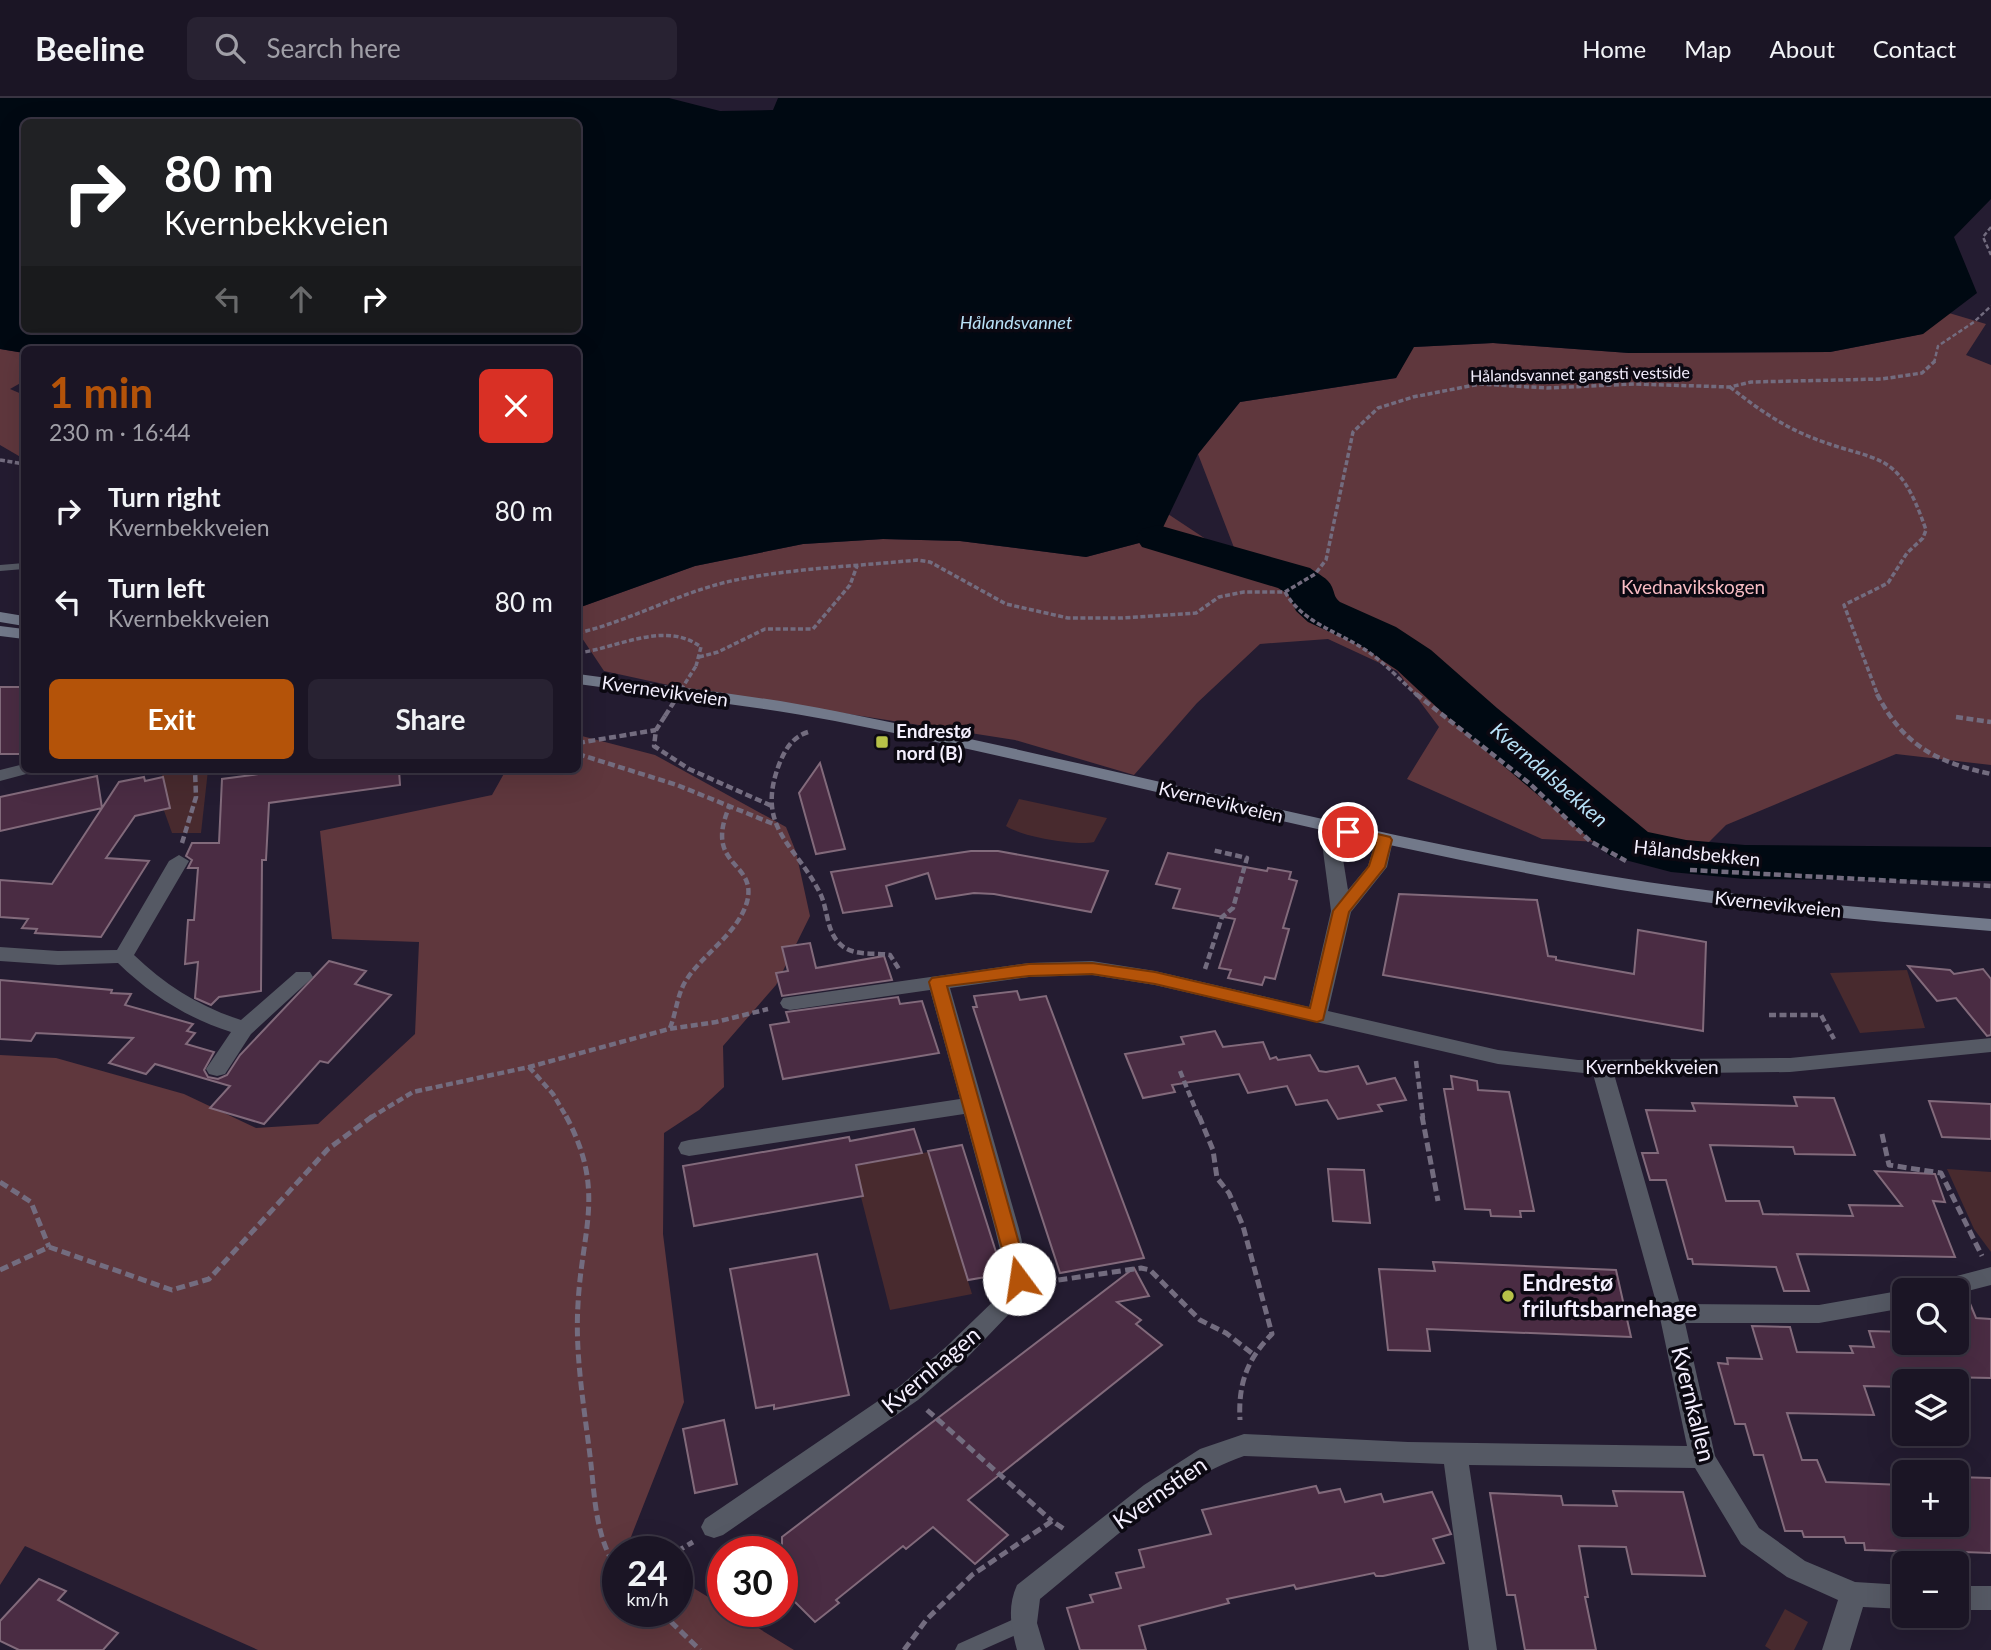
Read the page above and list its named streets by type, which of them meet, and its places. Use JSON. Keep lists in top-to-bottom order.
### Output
{
  "streets": {
    "main road": ["Kvernevikveien"],
    "street": [
      "Kvernbekkveien",
      "Kvernhagen",
      "Kvernkallen",
      "Kvernstien"
    ],
    "path": ["Hålandsvannet gangsti vestside", "Hålandsbekken"]
  },
  "crossings": [
    ["Hålandsvannet gangsti vestside", "Hålandsbekken"],
    ["Kvernbekkveien", "Kvernkallen"],
    ["Kvernkallen", "Kvernstien"]
  ],
  "water": ["Hålandsvannet", "Kverndalsbekken"],
  "parks": ["Kvednavikskogen"],
  "places": {
    "transit": ["Endrestø nord (B)"],
    "other": ["Endrestø friluftsbarnehage"]
  },
  "page": {
    "header": "Beeline",
    "search": "Search here",
    "nav": [
      "Home",
      "Map",
      "About",
      "Contact"
    ],
    "turn": ["80 m", "Kvernbekkveien"],
    "heading": ["1 min", "230 m · 16:44"],
    "list": [
      {
        "name": "Turn right",
        "note": "Kvernbekkveien",
        "value": "80 m"
      },
      {
        "name": "Turn left",
        "note": "Kvernbekkveien",
        "value": "80 m"
      }
    ],
    "buttons": ["Exit", "Share"],
    "map_buttons": ["+", "−"],
    "speed": "24 km/h",
    "limit": "30"
  }
}
